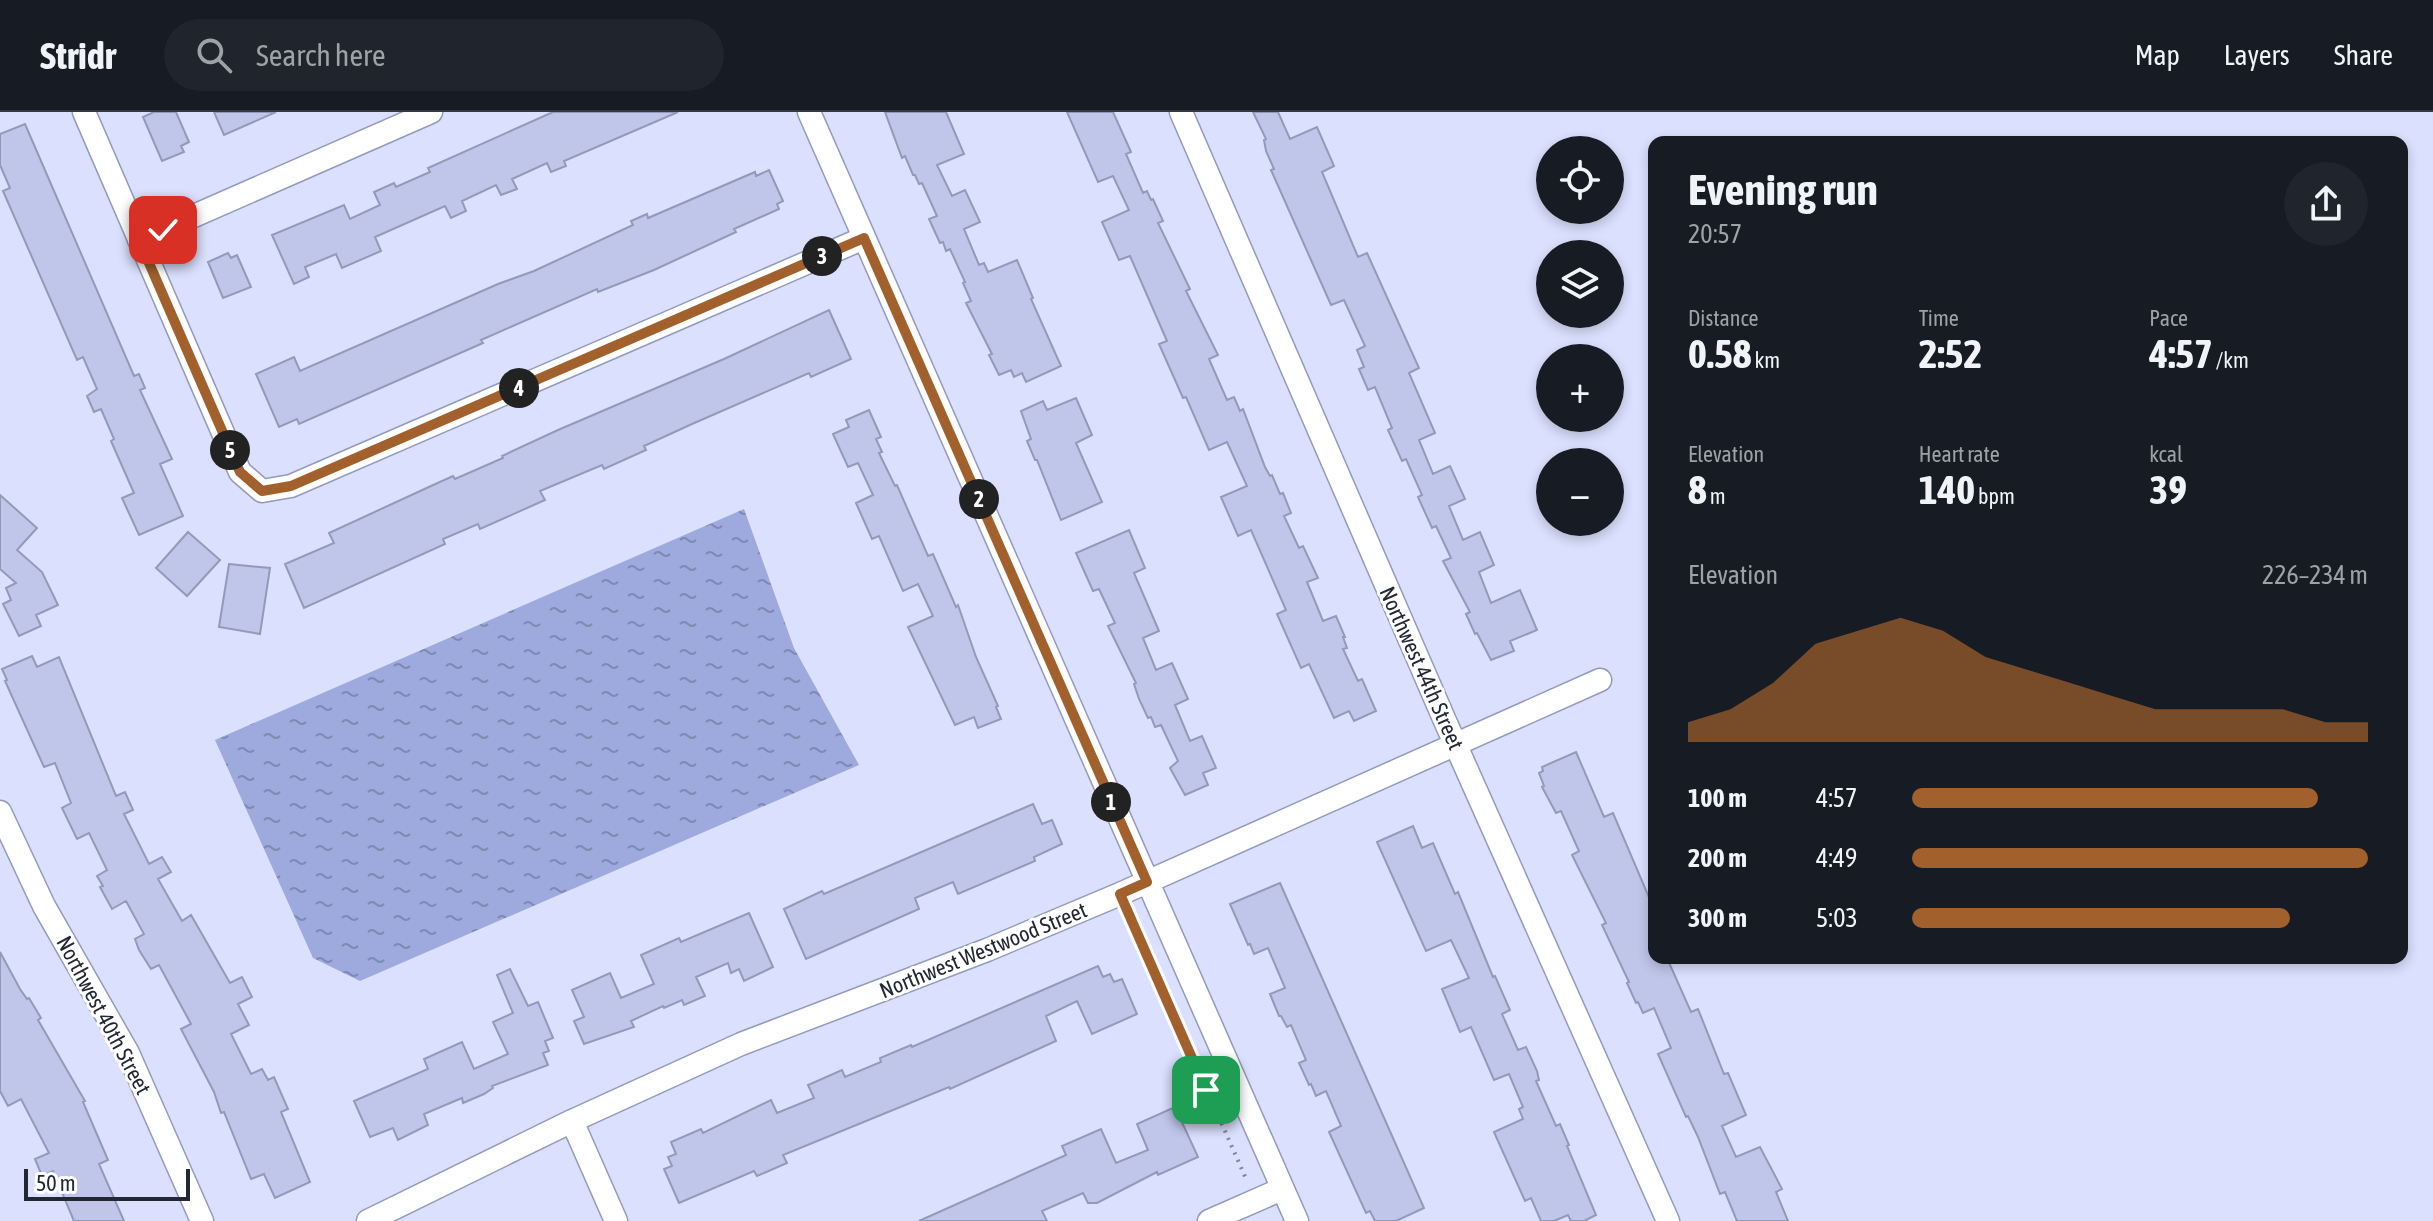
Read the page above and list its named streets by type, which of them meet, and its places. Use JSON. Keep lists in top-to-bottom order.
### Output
{
  "streets": {
    "street": ["Northwest 44th Street", "Northwest Westwood Street", "Northwest 40th Street"]
  },
  "crossings": [
    ["Northwest 44th Street", "Northwest Westwood Street"]
  ],
  "scale_bar": "50 m",
  "page": {
    "header": "Stridr",
    "search": "Search here",
    "nav": ["Map", "Layers", "Share"],
    "map_buttons": ["+", "−"],
    "heading": ["Evening run", "20:57"],
    "pins": [
      "3",
      "4",
      "5",
      "2",
      "1"
    ],
    "stats": [
      ["Distance", "0.58 km"],
      ["Time", "2:52"],
      ["Pace", "4:57 /km"],
      ["Elevation", "8 m"],
      ["Heart rate", "140 bpm"],
      ["kcal", "39"]
    ],
    "chart": ["Elevation", "226–234 m"],
    "list": [
      {
        "name": "100 m",
        "note": "4:57"
      },
      {
        "name": "200 m",
        "note": "4:49"
      },
      {
        "name": "300 m",
        "note": "5:03"
      }
    ],
    "scale": "50 m"
  }
}
